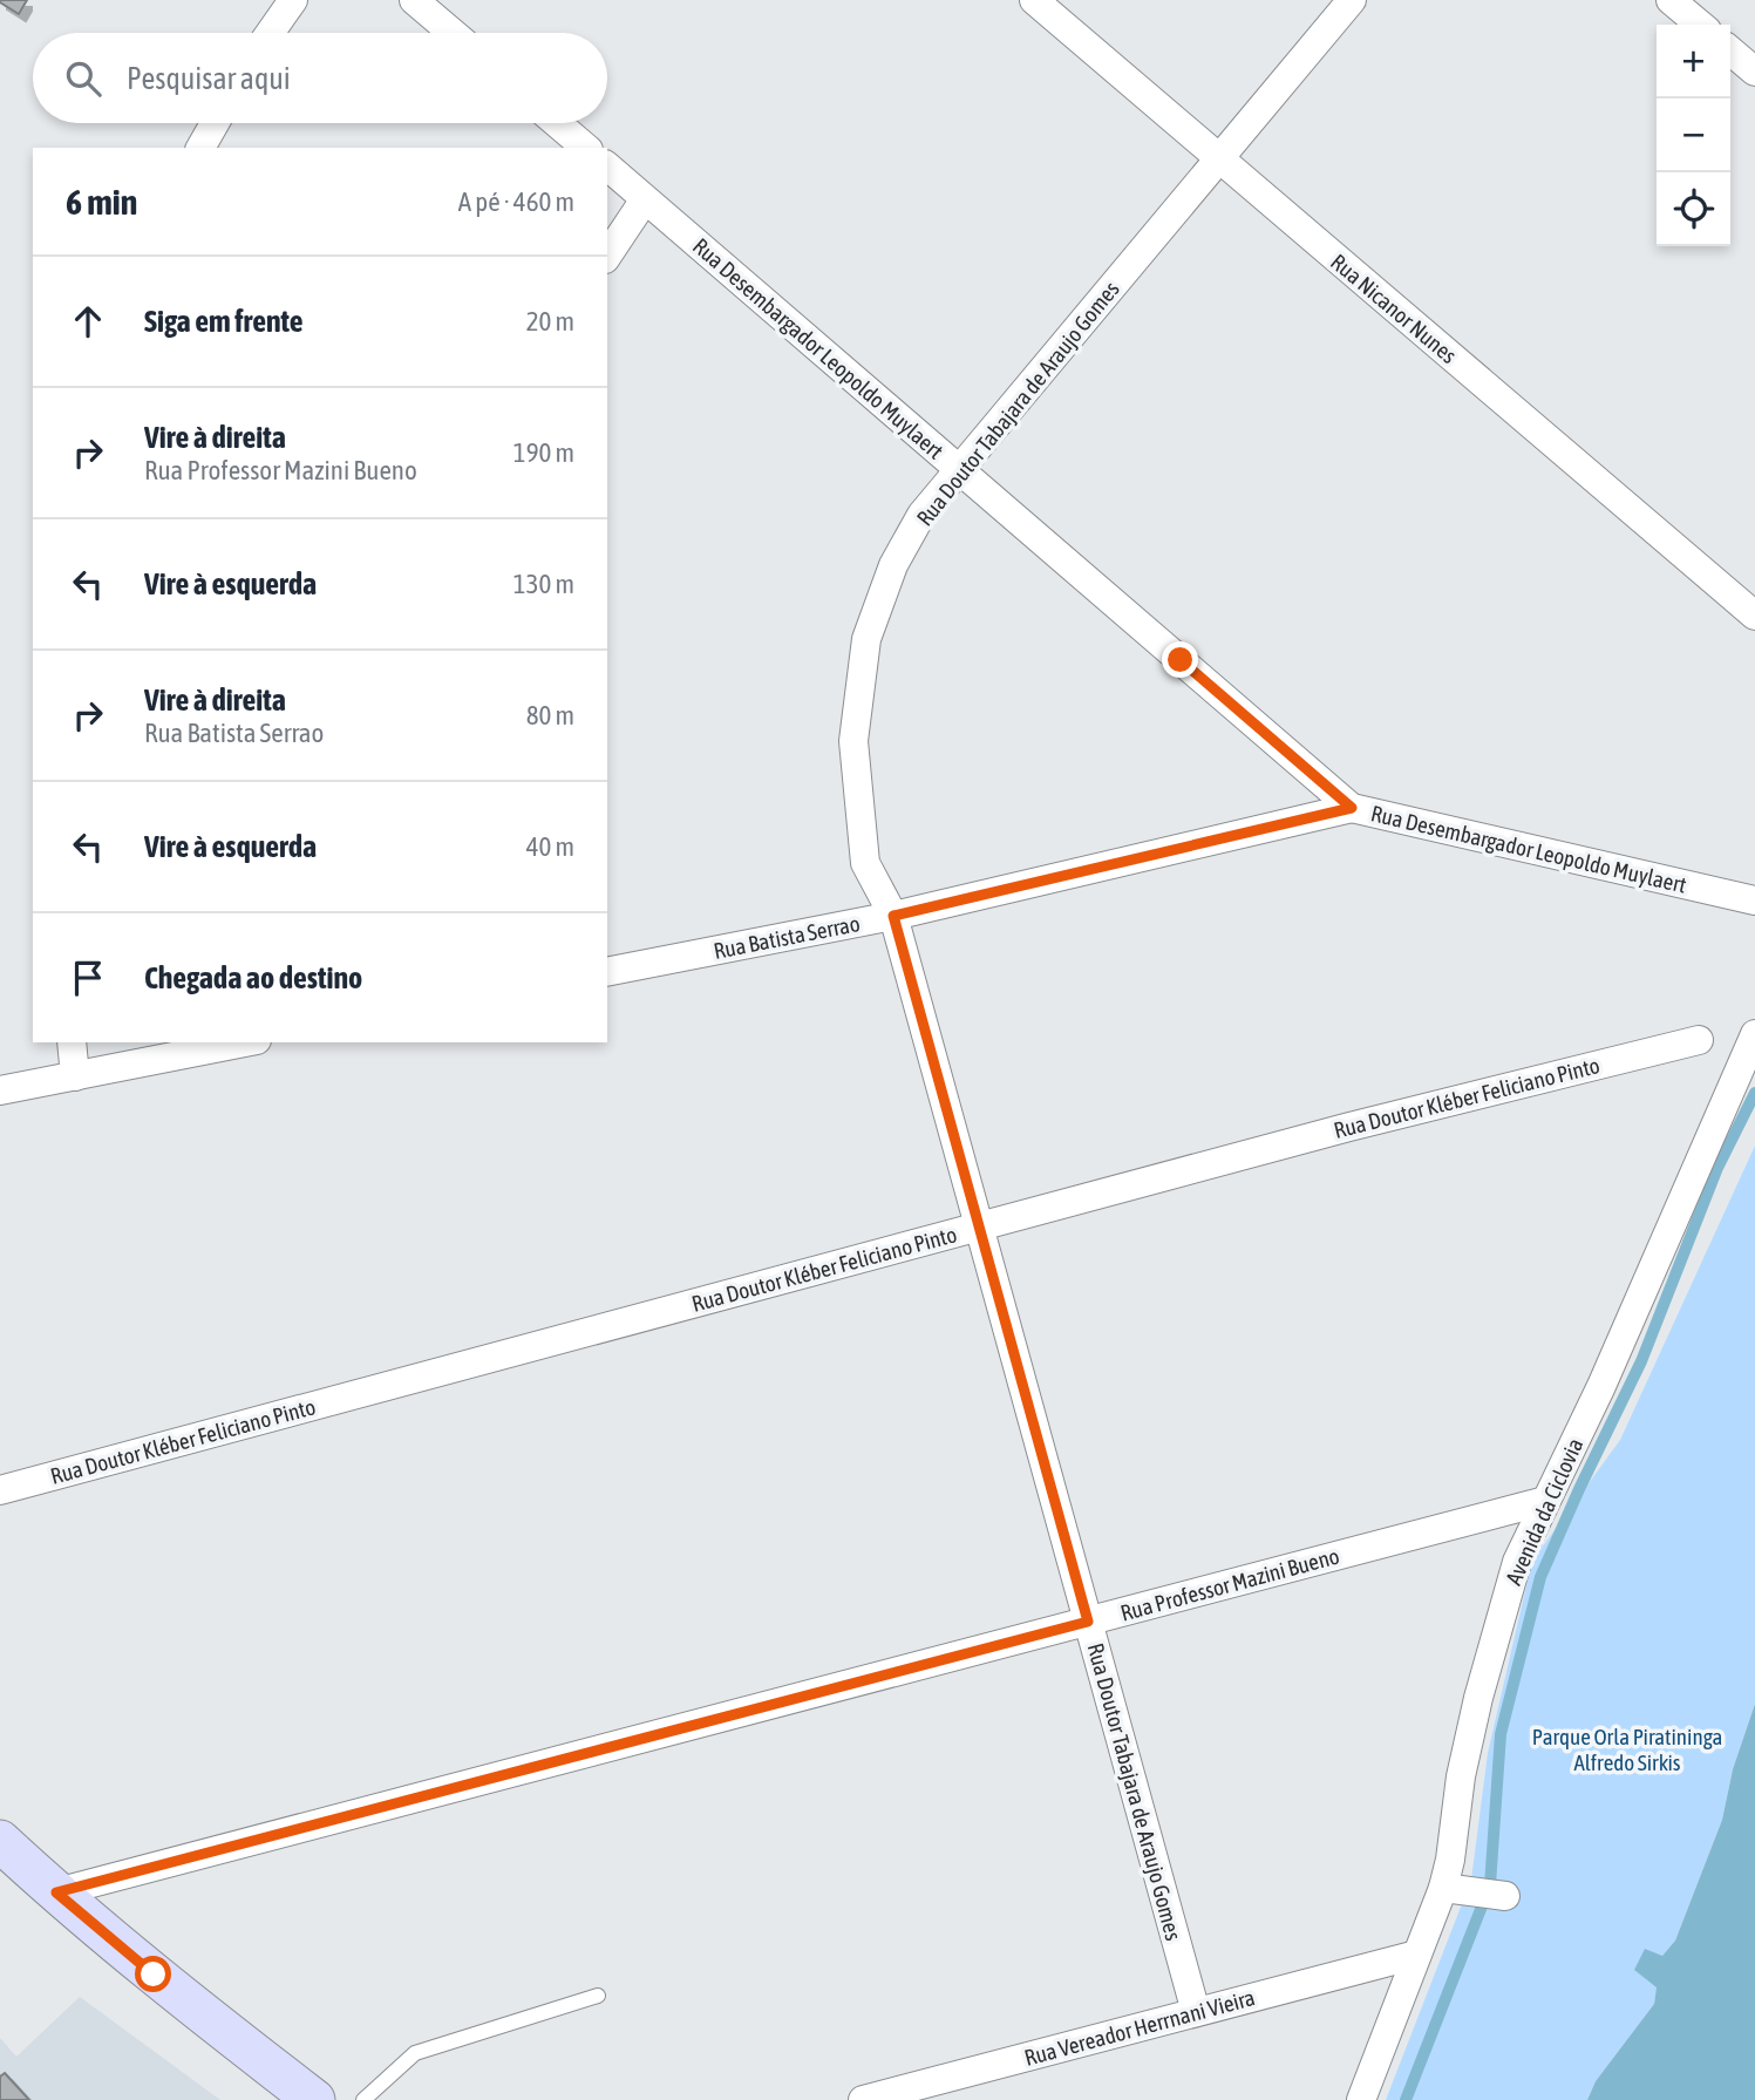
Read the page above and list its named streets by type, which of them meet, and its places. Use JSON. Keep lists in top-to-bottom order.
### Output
{
  "streets": {
    "street": [
      "Rua Nicanor Nunes",
      "Rua Desembargador Leopoldo Muylaert",
      "Rua Doutor Tabajara de Araujo Gomes",
      "Rua Batista Serrao",
      "Rua Doutor Kléber Feliciano Pinto",
      "Avenida da Ciclovia",
      "Rua Professor Mazini Bueno",
      "Rua Vereador Herrnani Vieira"
    ]
  },
  "crossings": [
    ["Rua Nicanor Nunes", "Rua Doutor Tabajara de Araujo Gomes"],
    ["Rua Desembargador Leopoldo Muylaert", "Rua Doutor Tabajara de Araujo Gomes"],
    ["Rua Desembargador Leopoldo Muylaert", "Rua Batista Serrao"],
    ["Rua Doutor Tabajara de Araujo Gomes", "Rua Batista Serrao"],
    ["Rua Doutor Tabajara de Araujo Gomes", "Rua Doutor Kléber Feliciano Pinto"],
    ["Rua Doutor Tabajara de Araujo Gomes", "Rua Professor Mazini Bueno"],
    ["Rua Doutor Tabajara de Araujo Gomes", "Rua Vereador Herrnani Vieira"],
    ["Avenida da Ciclovia", "Rua Professor Mazini Bueno"],
    ["Avenida da Ciclovia", "Rua Vereador Herrnani Vieira"]
  ],
  "parks": ["Parque Orla Piratininga Alfredo Sirkis"],
  "page": {
    "map_buttons": ["+", "−"],
    "search": "Pesquisar aqui",
    "heading": ["6 min", "A pé · 460 m"],
    "list": [
      ["Siga em frente", "20 m"],
      ["Vire à direita", "Rua Professor Mazini Bueno", "190 m"],
      ["Vire à esquerda", "130 m"],
      ["Vire à direita", "Rua Batista Serrao", "80 m"],
      ["Vire à esquerda", "40 m"],
      "Chegada ao destino"
    ]
  }
}
